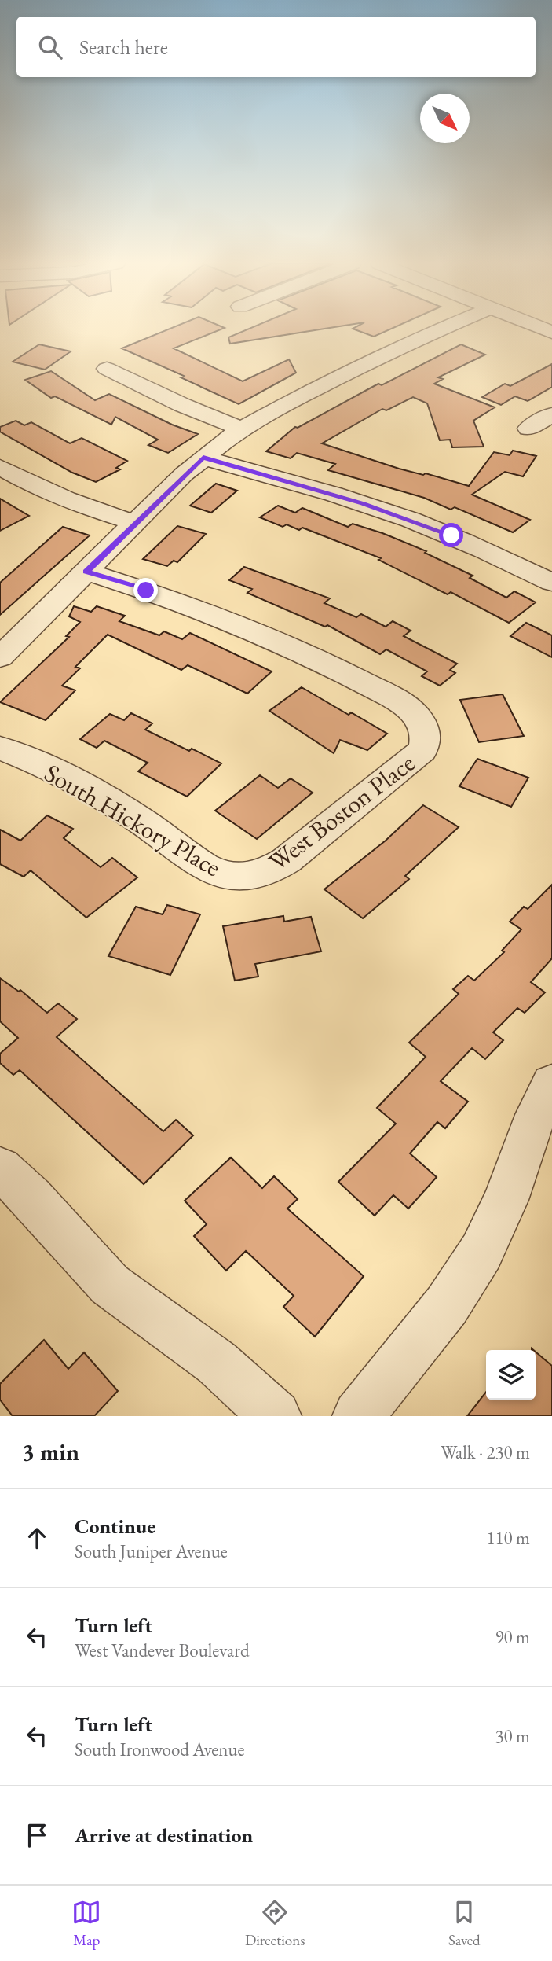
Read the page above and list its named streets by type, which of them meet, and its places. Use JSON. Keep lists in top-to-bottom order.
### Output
{
  "streets": {
    "street": ["West Boston Place", "South Hickory Place"]
  },
  "crossings": [
    ["West Boston Place", "South Hickory Place"]
  ],
  "north": "bottom right",
  "page": {
    "search": "Search here",
    "heading": ["3 min", "Walk · 230 m"],
    "list": [
      ["Continue", "South Juniper Avenue", "110 m"],
      ["Turn left", "West Vandever Boulevard", "90 m"],
      ["Turn left", "South Ironwood Avenue", "30 m"],
      "Arrive at destination"
    ],
    "nav": ["Map", "Directions", "Saved"]
  }
}
